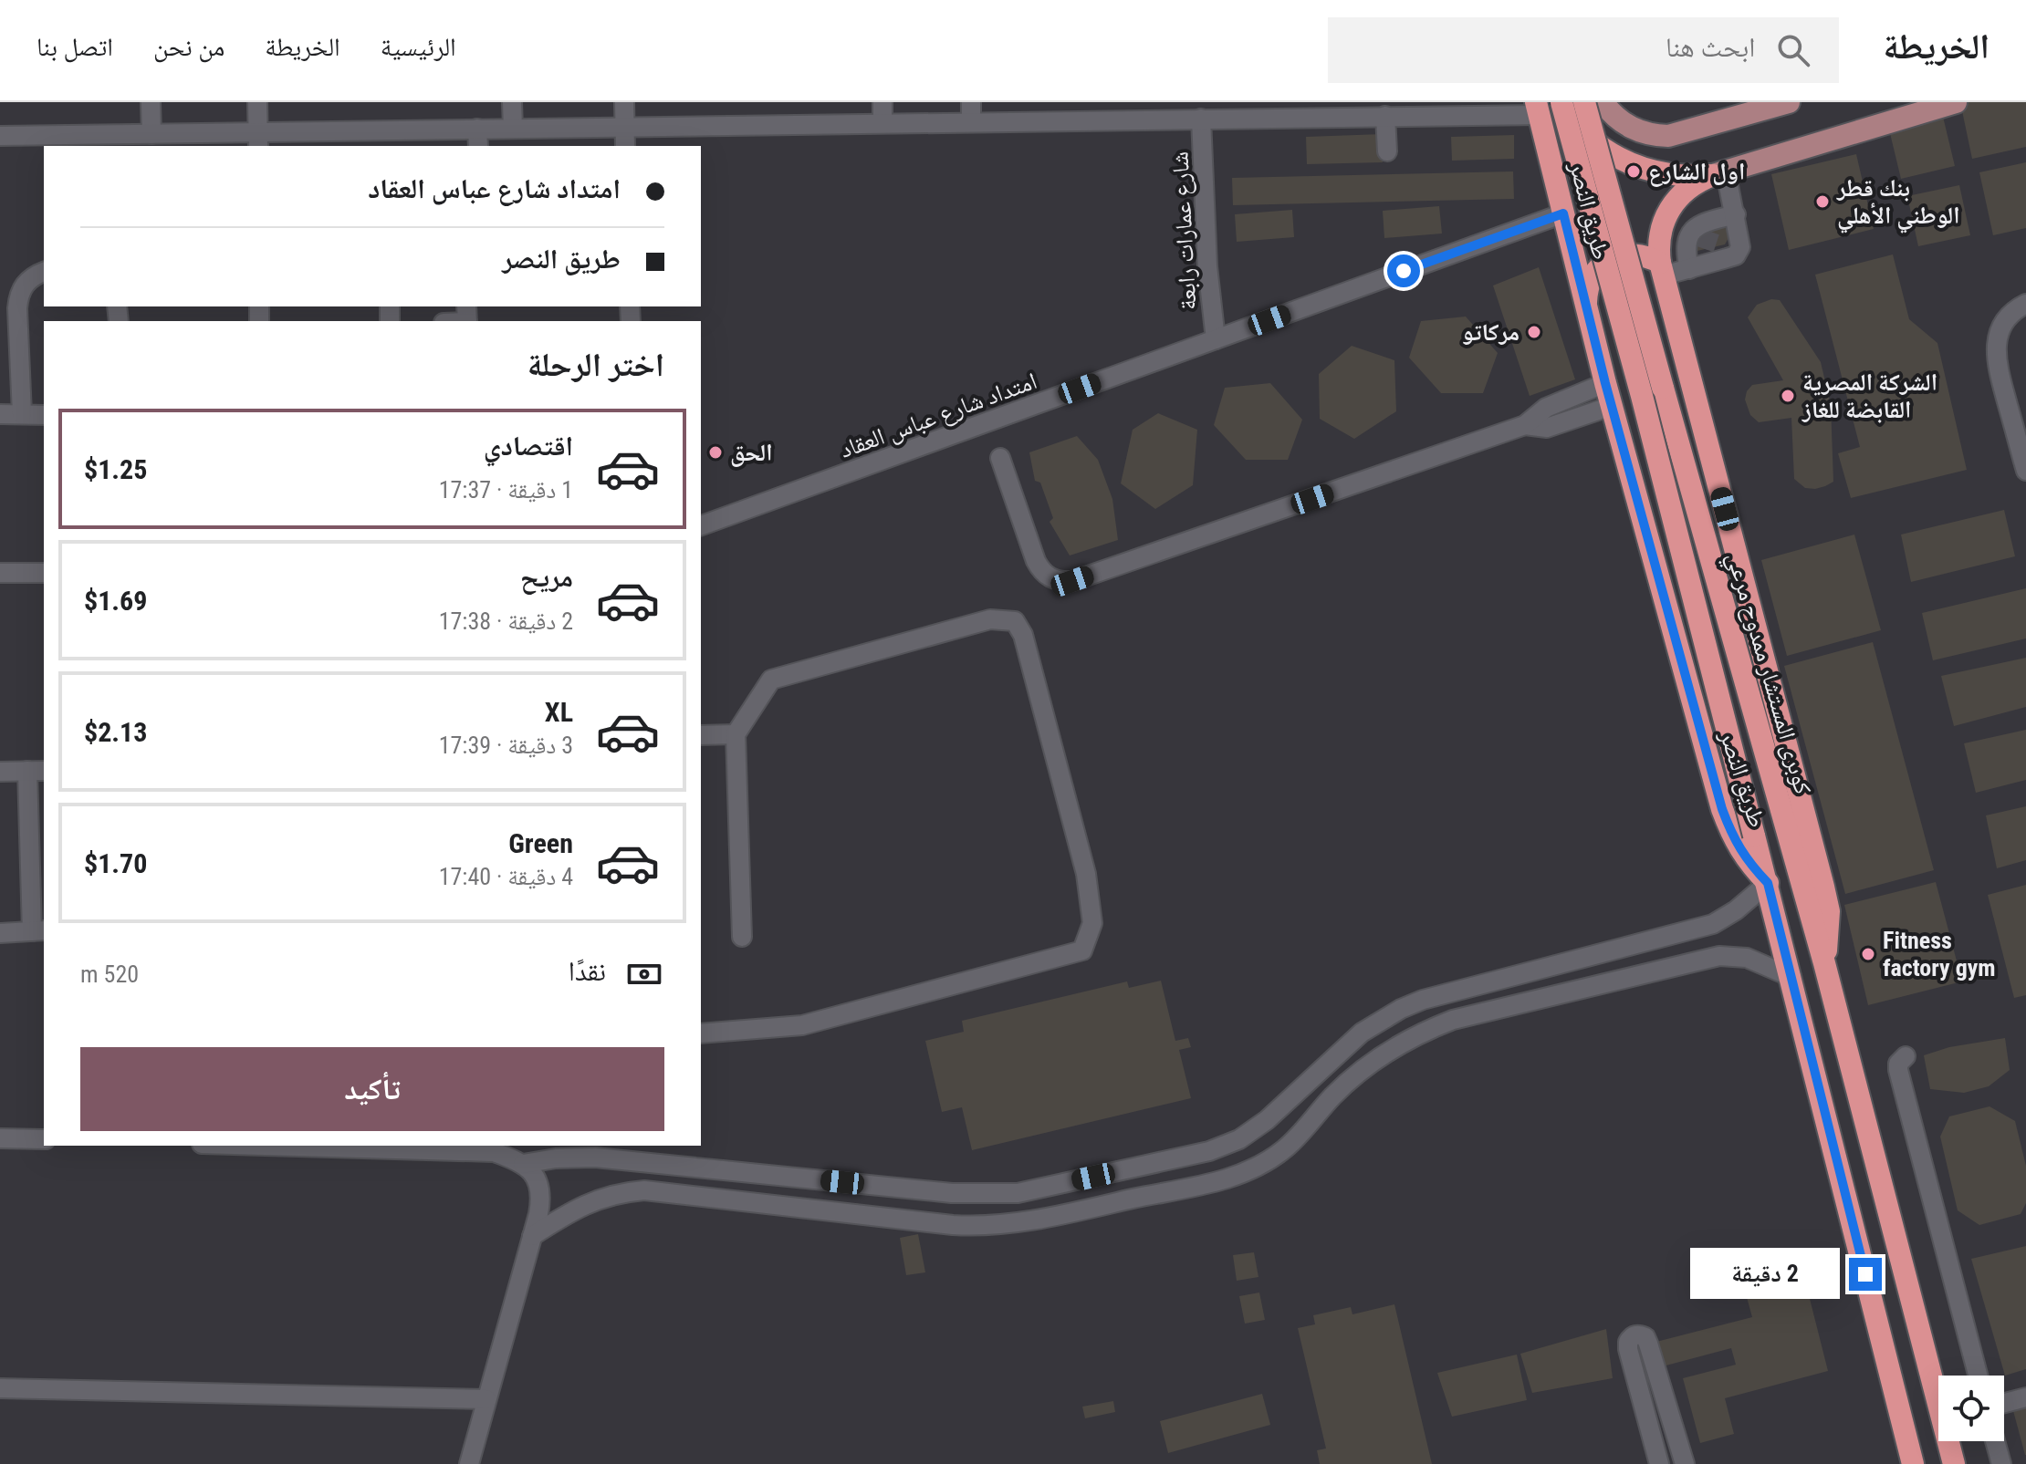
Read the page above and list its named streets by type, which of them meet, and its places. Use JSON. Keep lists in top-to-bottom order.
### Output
{
  "streets": {
    "highway": ["طريق النصر", "كوبرى المستشار ممدوح مرعي"],
    "street": ["شارع عمارات رابعة", "امتداد شارع عباس العقاد"]
  },
  "crossings": [
    ["طريق النصر", "امتداد شارع عباس العقاد"],
    ["طريق النصر", "كوبرى المستشار ممدوح مرعي"],
    ["شارع عمارات رابعة", "امتداد شارع عباس العقاد"]
  ],
  "places": [
    "اول الشارع",
    "بنك قطر الوطني الأهلي",
    "مركاتو",
    "الشركة المصرية القابضة للغاز",
    "الحق",
    "Fitness factory gym"
  ],
  "page": {
    "header": "الخريطة",
    "search": "ابحث هنا",
    "nav": [
      "الرئيسية",
      "الخريطة",
      "من نحن",
      "اتصل بنا"
    ],
    "banner": ["امتداد شارع عباس العقاد", "طريق النصر"],
    "heading": "اختر الرحلة",
    "list": [
      {
        "name": "اقتصادي",
        "note": "1 دقيقة · 17:37",
        "value": "$1.25"
      },
      {
        "name": "مريح",
        "note": "2 دقيقة · 17:38",
        "value": "$1.69"
      },
      {
        "name": "XL",
        "note": "3 دقيقة · 17:39",
        "value": "$2.13"
      },
      {
        "name": "Green",
        "note": "4 دقيقة · 17:40",
        "value": "$1.70"
      }
    ],
    "pay": ["نقدًا", "520 m"],
    "buttons": "تأكيد",
    "bubble": "2 دقيقة"
  }
}
